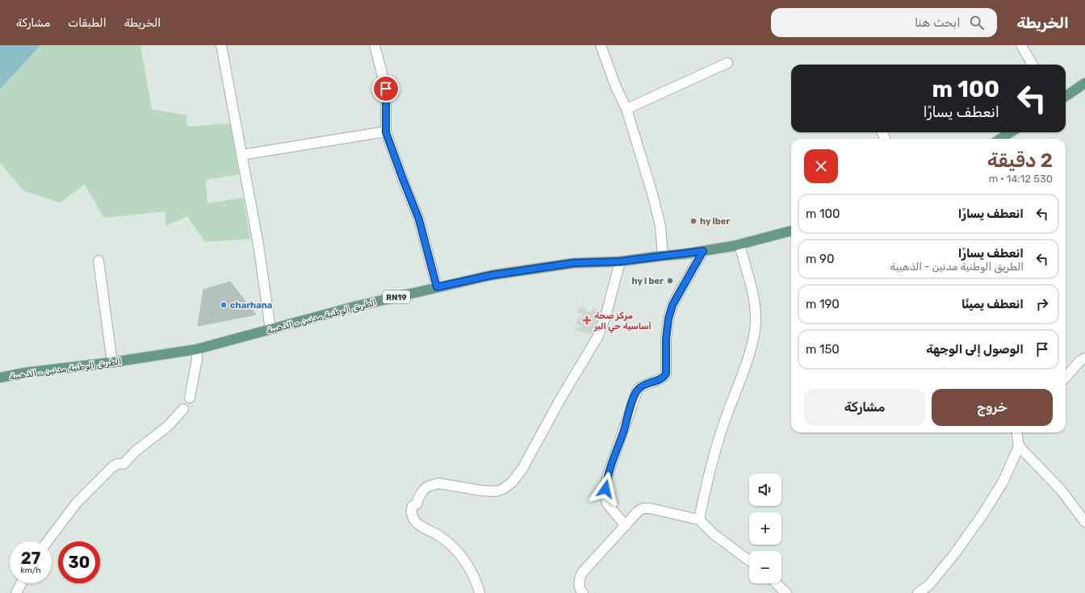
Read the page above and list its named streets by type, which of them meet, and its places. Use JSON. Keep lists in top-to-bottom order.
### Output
{
  "streets": {
    "main road": ["RN19", "الطريق الوطنية مدنين - الذهيبة"]
  },
  "places": {
    "other": ["hy lber", "hy l ber", "charhana"],
    "health": ["مركز صحة أساسية حي البر"]
  },
  "page": {
    "header": "الخريطة",
    "search": "ابحث هنا",
    "nav": ["الخريطة", "الطبقات", "مشاركة"],
    "turn": ["100 m", "انعطف يسارًا"],
    "heading": ["2 دقيقة", "530 m · 14:12"],
    "list": [
      {
        "name": "انعطف يسارًا",
        "value": "100 m"
      },
      {
        "name": "انعطف يسارًا",
        "note": "الطريق الوطنية مدنين - الذهيبة",
        "value": "90 m"
      },
      {
        "name": "انعطف يمينًا",
        "value": "190 m"
      },
      {
        "name": "الوصول إلى الوجهة",
        "value": "150 m"
      }
    ],
    "buttons": ["خروج", "مشاركة"],
    "map_buttons": ["+", "−"],
    "speed": "27 km/h",
    "limit": "30"
  }
}
